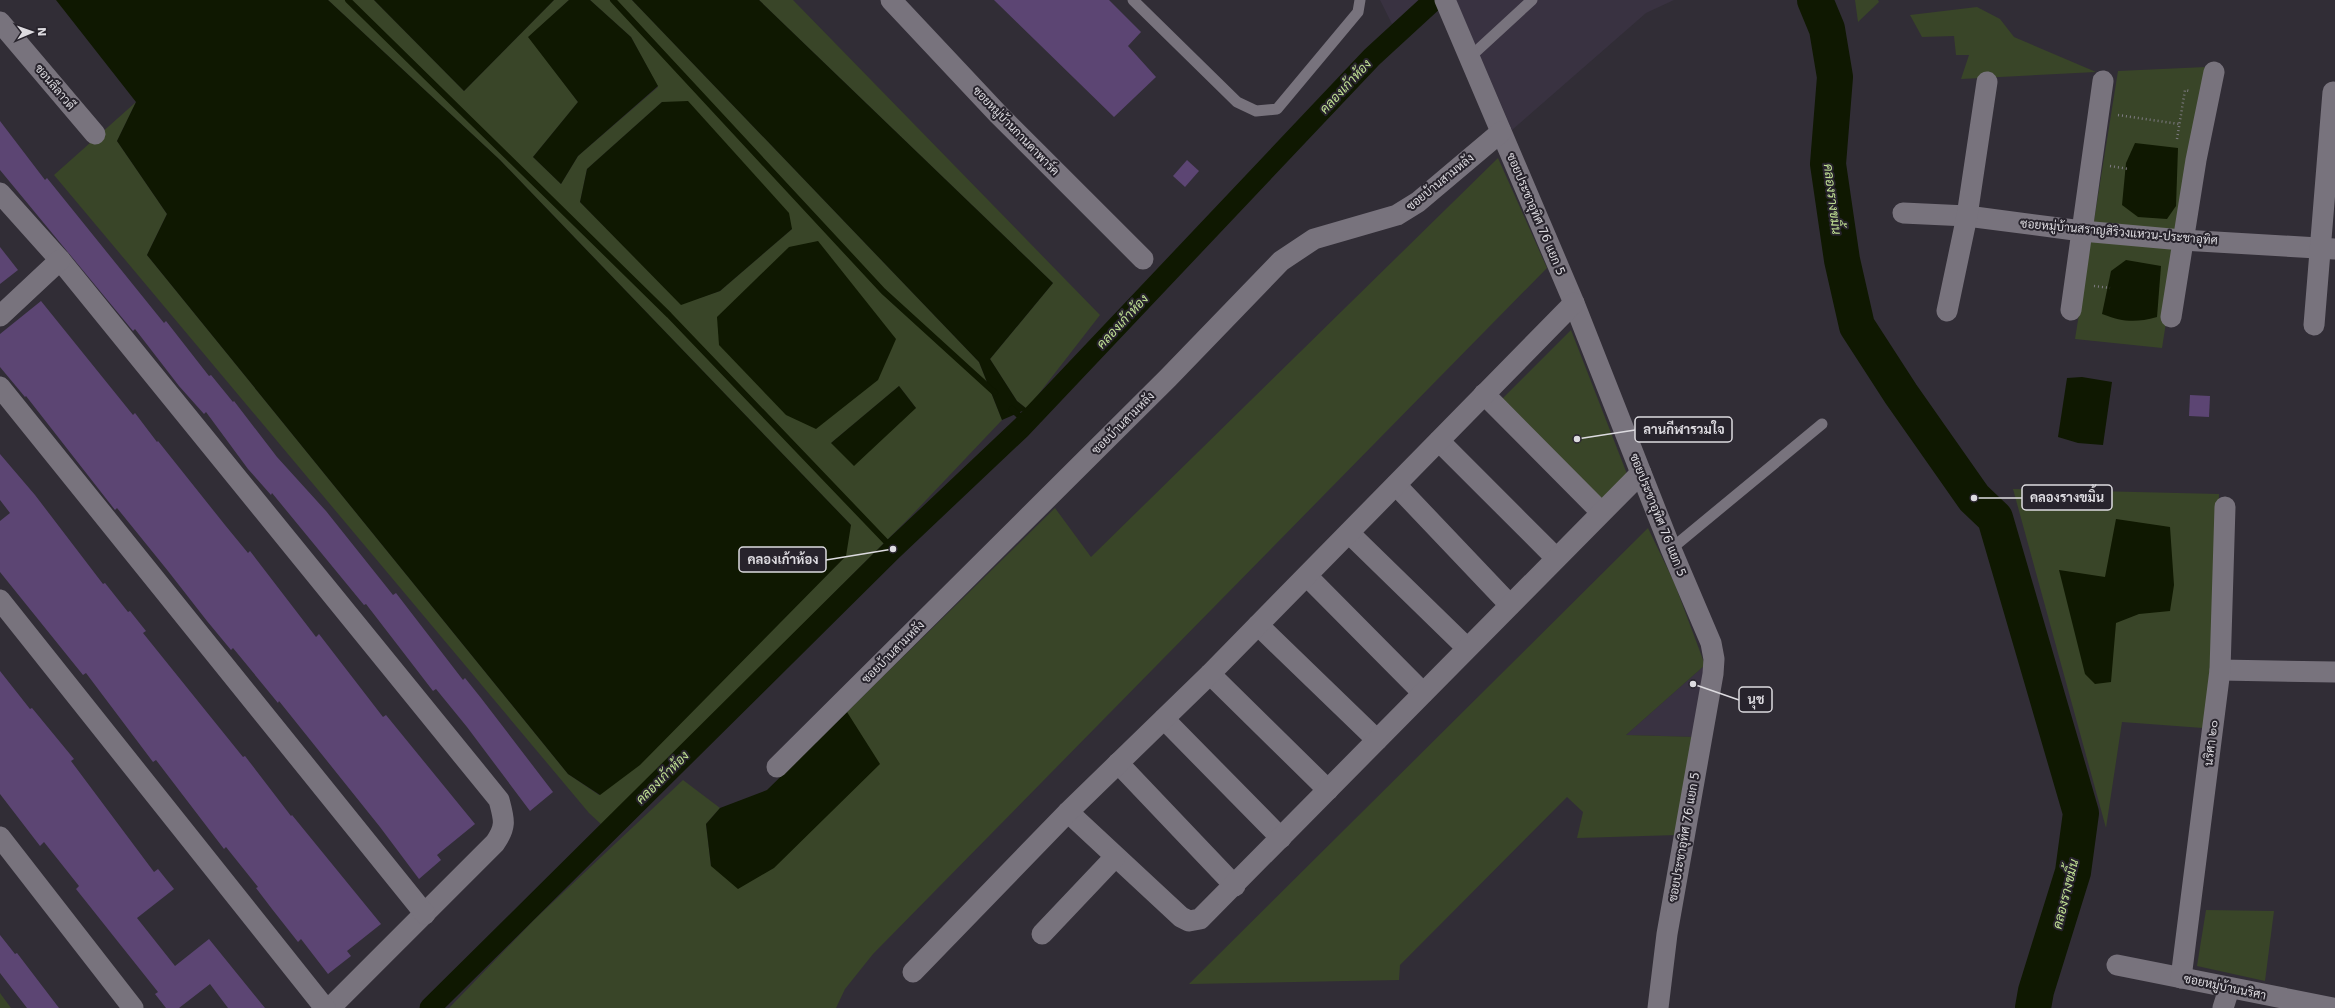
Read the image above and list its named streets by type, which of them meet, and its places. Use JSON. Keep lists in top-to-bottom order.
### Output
{
  "streets": {
    "street": [
      "ซอนลีลาวดี",
      "ซอยหมู่บ้านกานดาพาร์ค",
      "ซอยบ้านสามหลัง",
      "ซอยประชาอุทิศ 76 แยก 5",
      "ซอยหมู่บ้านสราญสิริวงแหวน-ประชาอุทิศ",
      "นริศา ๒๐",
      "ซอยหมู่บ้านนริศา"
    ]
  },
  "crossings": [
    ["ซอยบ้านสามหลัง", "ซอยประชาอุทิศ 76 แยก 5"],
    ["นริศา ๒๐", "ซอยหมู่บ้านนริศา"]
  ],
  "water": ["คลองเก้าห้อง", "คลองรางขมิ้น"],
  "places": [
    "ลานกีฬารวมใจ",
    "คลองรางขมิ้น",
    "คลองเก้าห้อง",
    "นุช"
  ],
  "north": "right"
}
